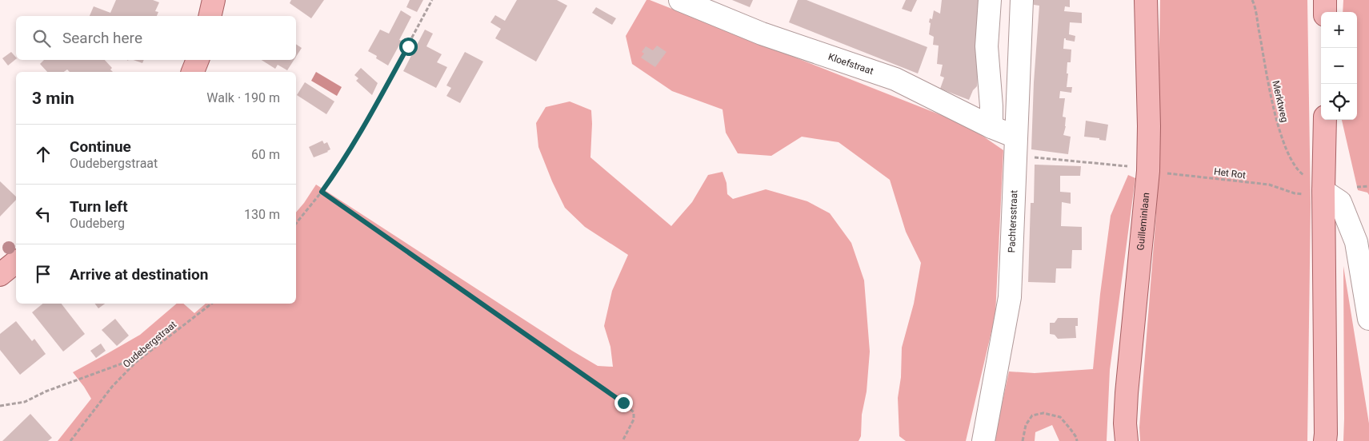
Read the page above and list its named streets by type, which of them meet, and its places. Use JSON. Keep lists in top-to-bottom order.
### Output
{
  "streets": {
    "main road": ["Guilleminlaan"],
    "street": ["Kloefstraat", "Pachtersstraat"],
    "path": ["Merktweg", "Het Rot", "Oudebergstraat"]
  },
  "crossings": [
    ["Kloefstraat", "Pachtersstraat"]
  ],
  "page": {
    "map_buttons": ["+", "−"],
    "search": "Search here",
    "heading": ["3 min", "Walk · 190 m"],
    "list": [
      ["Continue", "Oudebergstraat", "60 m"],
      ["Turn left", "Oudeberg", "130 m"],
      "Arrive at destination"
    ]
  }
}
